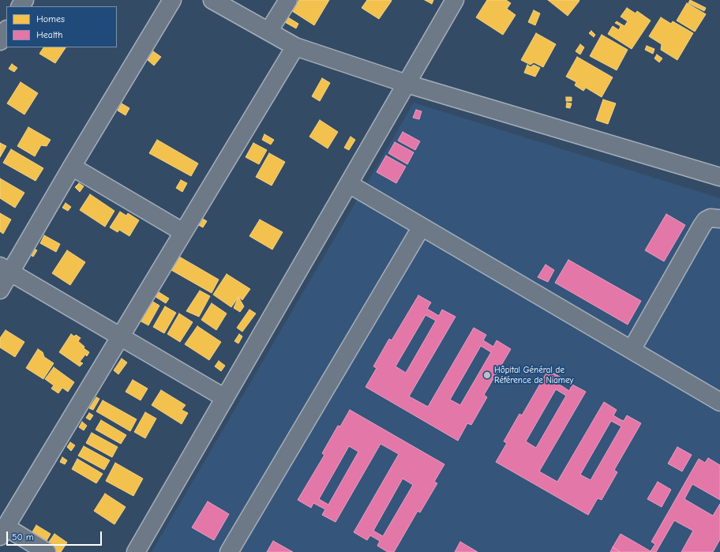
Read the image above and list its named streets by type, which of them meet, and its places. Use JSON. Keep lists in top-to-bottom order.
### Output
{
  "places": ["Hôpital Général de Référence de Niamey"],
  "legend": ["Homes", "Health"],
  "scale_bar": "50 m"
}
